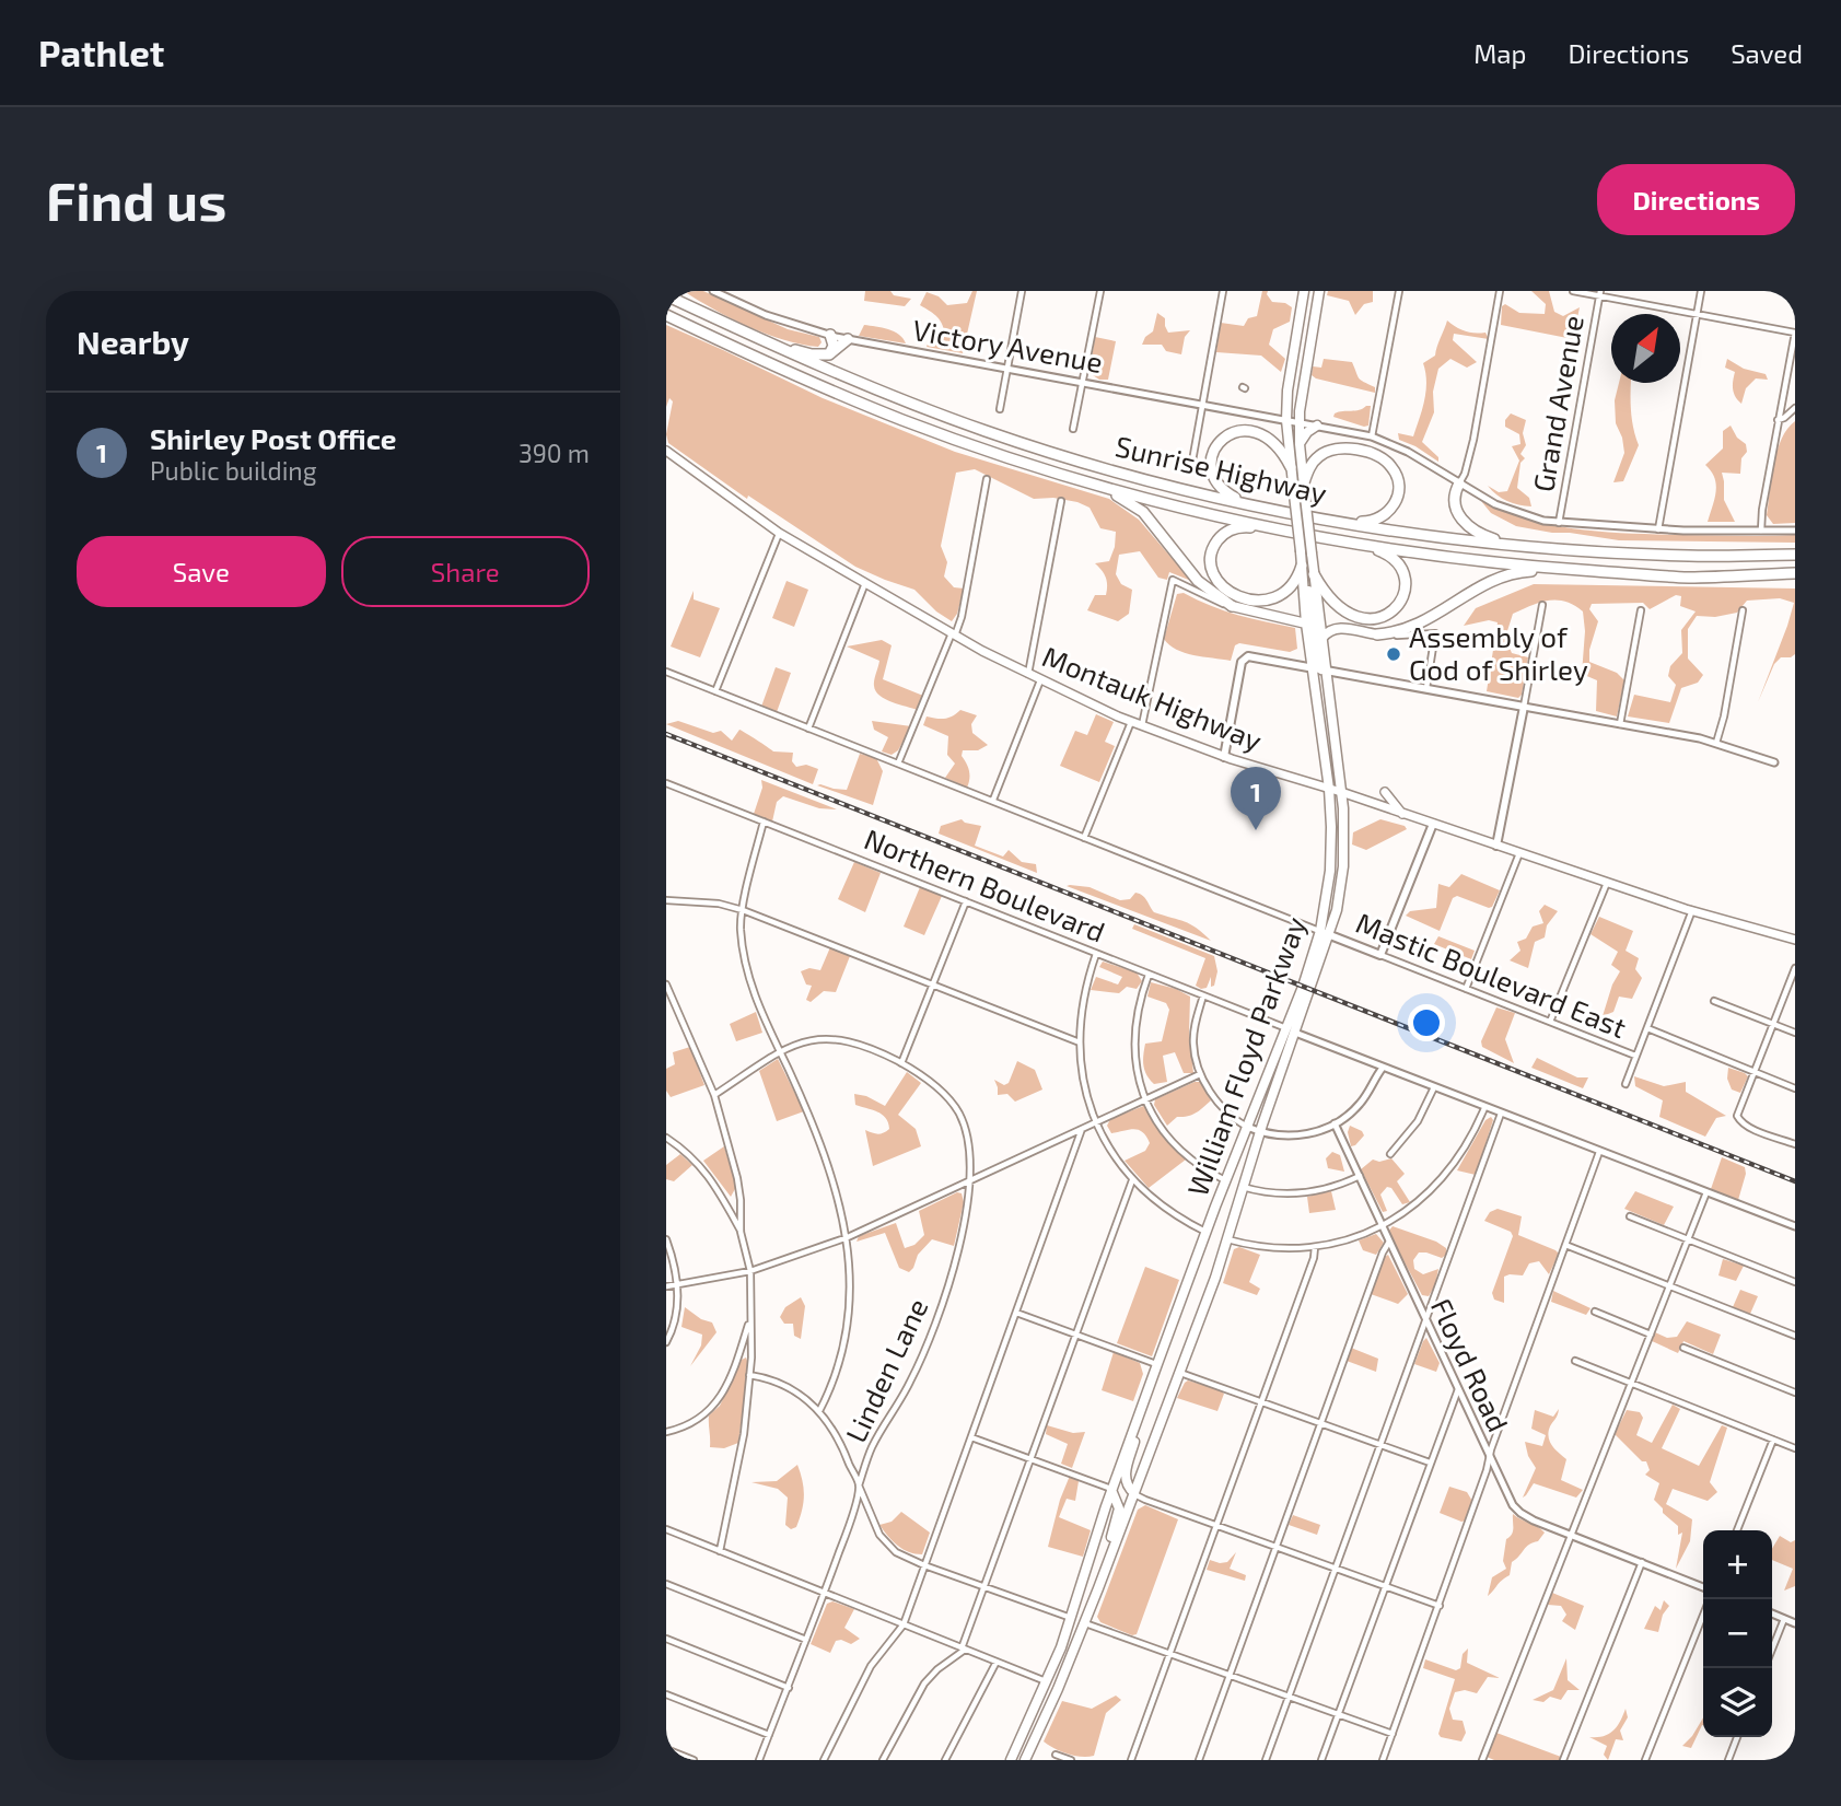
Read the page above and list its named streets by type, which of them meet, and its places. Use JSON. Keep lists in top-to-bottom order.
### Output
{
  "streets": {
    "highway": ["Sunrise Highway", "William Floyd Parkway"],
    "main road": ["Montauk Highway", "Mastic Boulevard East"],
    "street": [
      "Victory Avenue",
      "Grand Avenue",
      "Northern Boulevard",
      "Floyd Road",
      "Linden Lane"
    ]
  },
  "crossings": [
    ["Victory Avenue", "Grand Avenue"],
    ["Victory Avenue", "William Floyd Parkway"],
    ["Montauk Highway", "William Floyd Parkway"],
    ["Northern Boulevard", "William Floyd Parkway"],
    ["Mastic Boulevard East", "William Floyd Parkway"],
    ["William Floyd Parkway", "Linden Lane"]
  ],
  "places": ["Assembly of God of Shirley"],
  "north": "top right",
  "page": {
    "header": "Pathlet",
    "nav": ["Map", "Directions", "Saved"],
    "buttons": [
      "Directions",
      ["Save", "Share"]
    ],
    "title": "Find us",
    "heading": "Nearby",
    "list": [
      {
        "mark": "1",
        "name": "Shirley Post Office",
        "note": "Public building",
        "value": "390 m"
      }
    ],
    "pins": "1",
    "map_buttons": ["+", "−"]
  }
}
